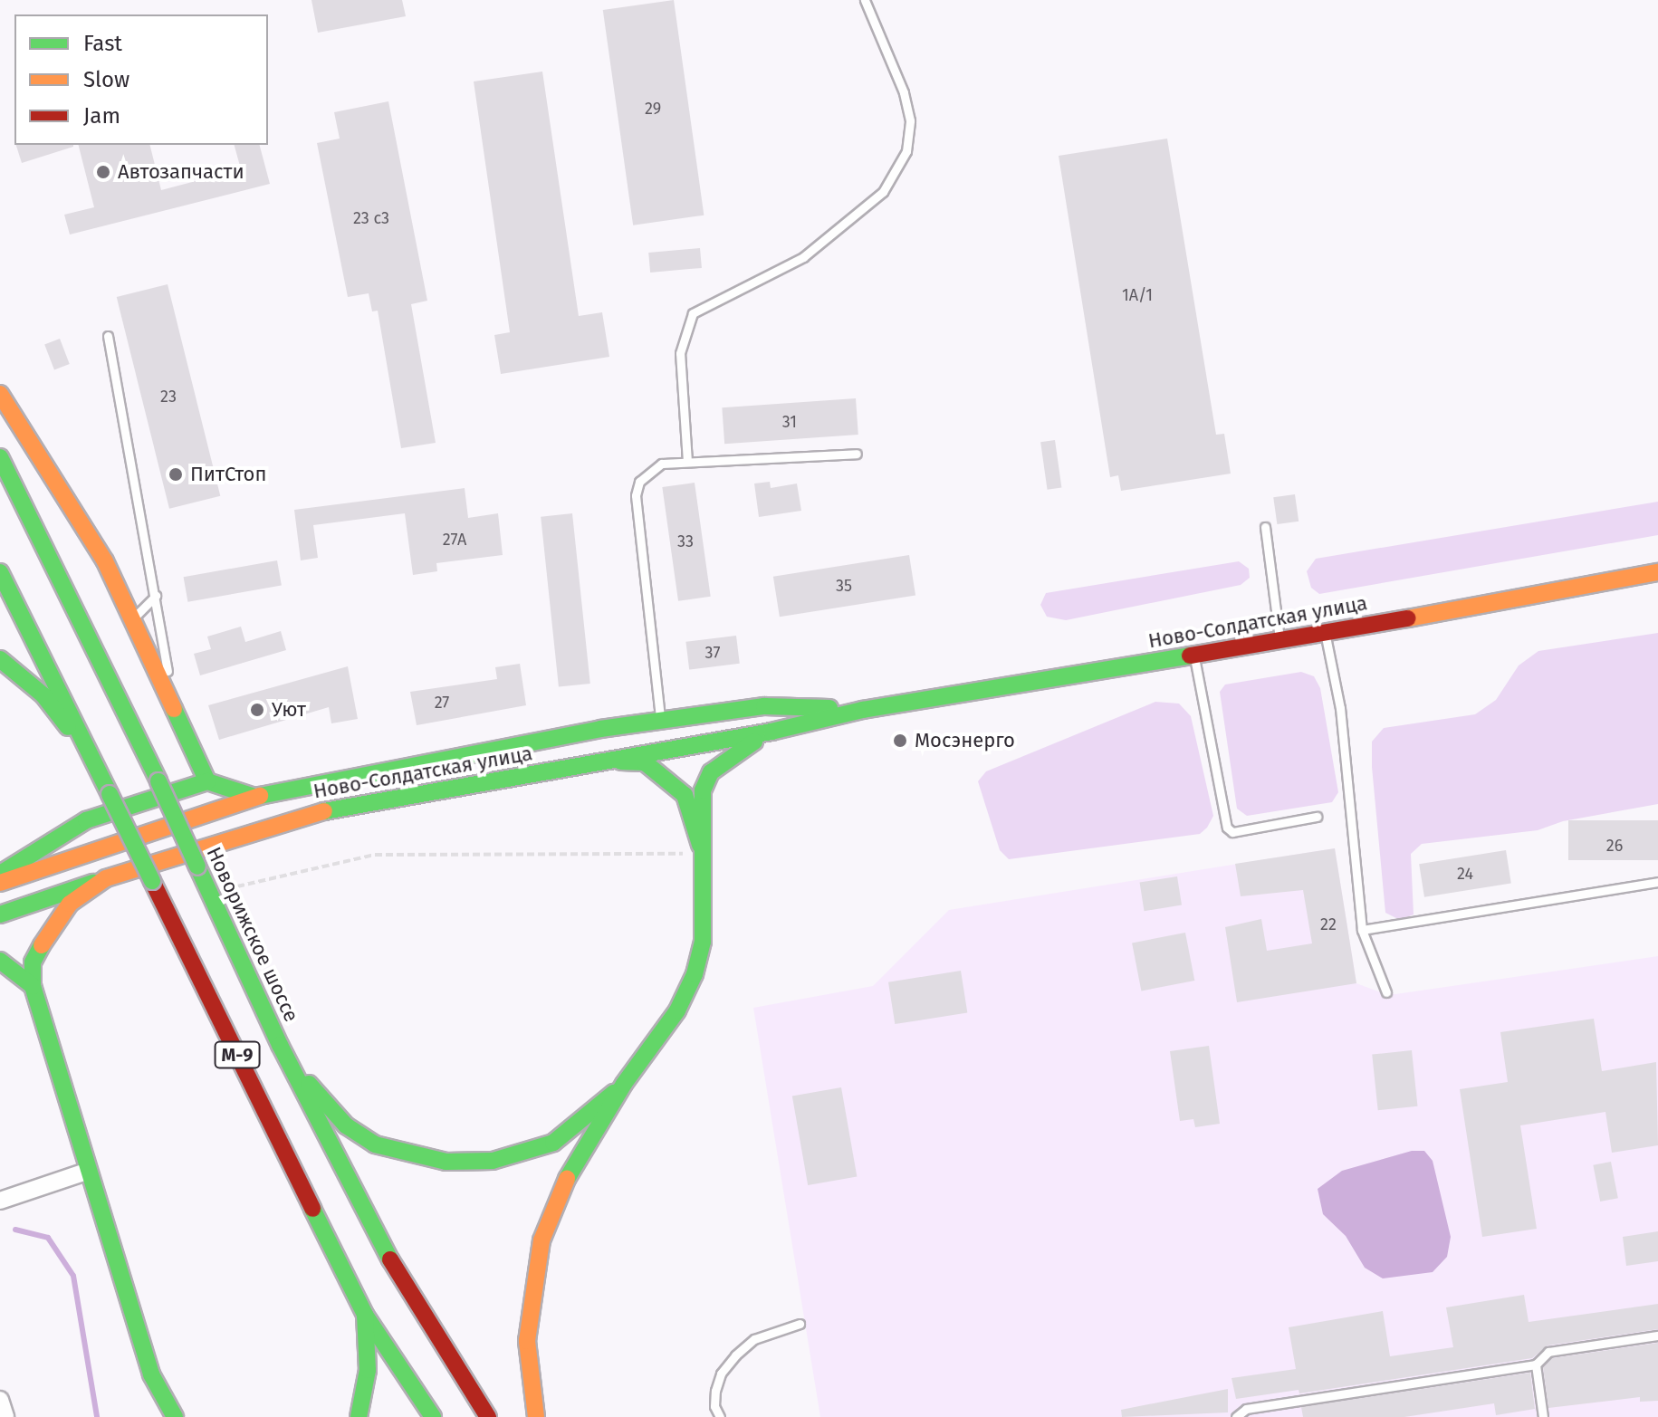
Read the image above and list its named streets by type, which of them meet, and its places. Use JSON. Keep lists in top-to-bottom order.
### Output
{
  "streets": {
    "main road": ["Ново-Солдатская улица", "Новорижское шоссе", "М-9"]
  },
  "places": [
    "Автозапчасти",
    "ПитСтоп",
    "Уют",
    "Мосэнерго"
  ],
  "house_numbers": [
    "29",
    "23 с3",
    "1А/1",
    "23",
    "31",
    "27А",
    "33",
    "35",
    "37",
    "27",
    "26",
    "24",
    "22"
  ],
  "legend": ["Fast", "Slow", "Jam"]
}
